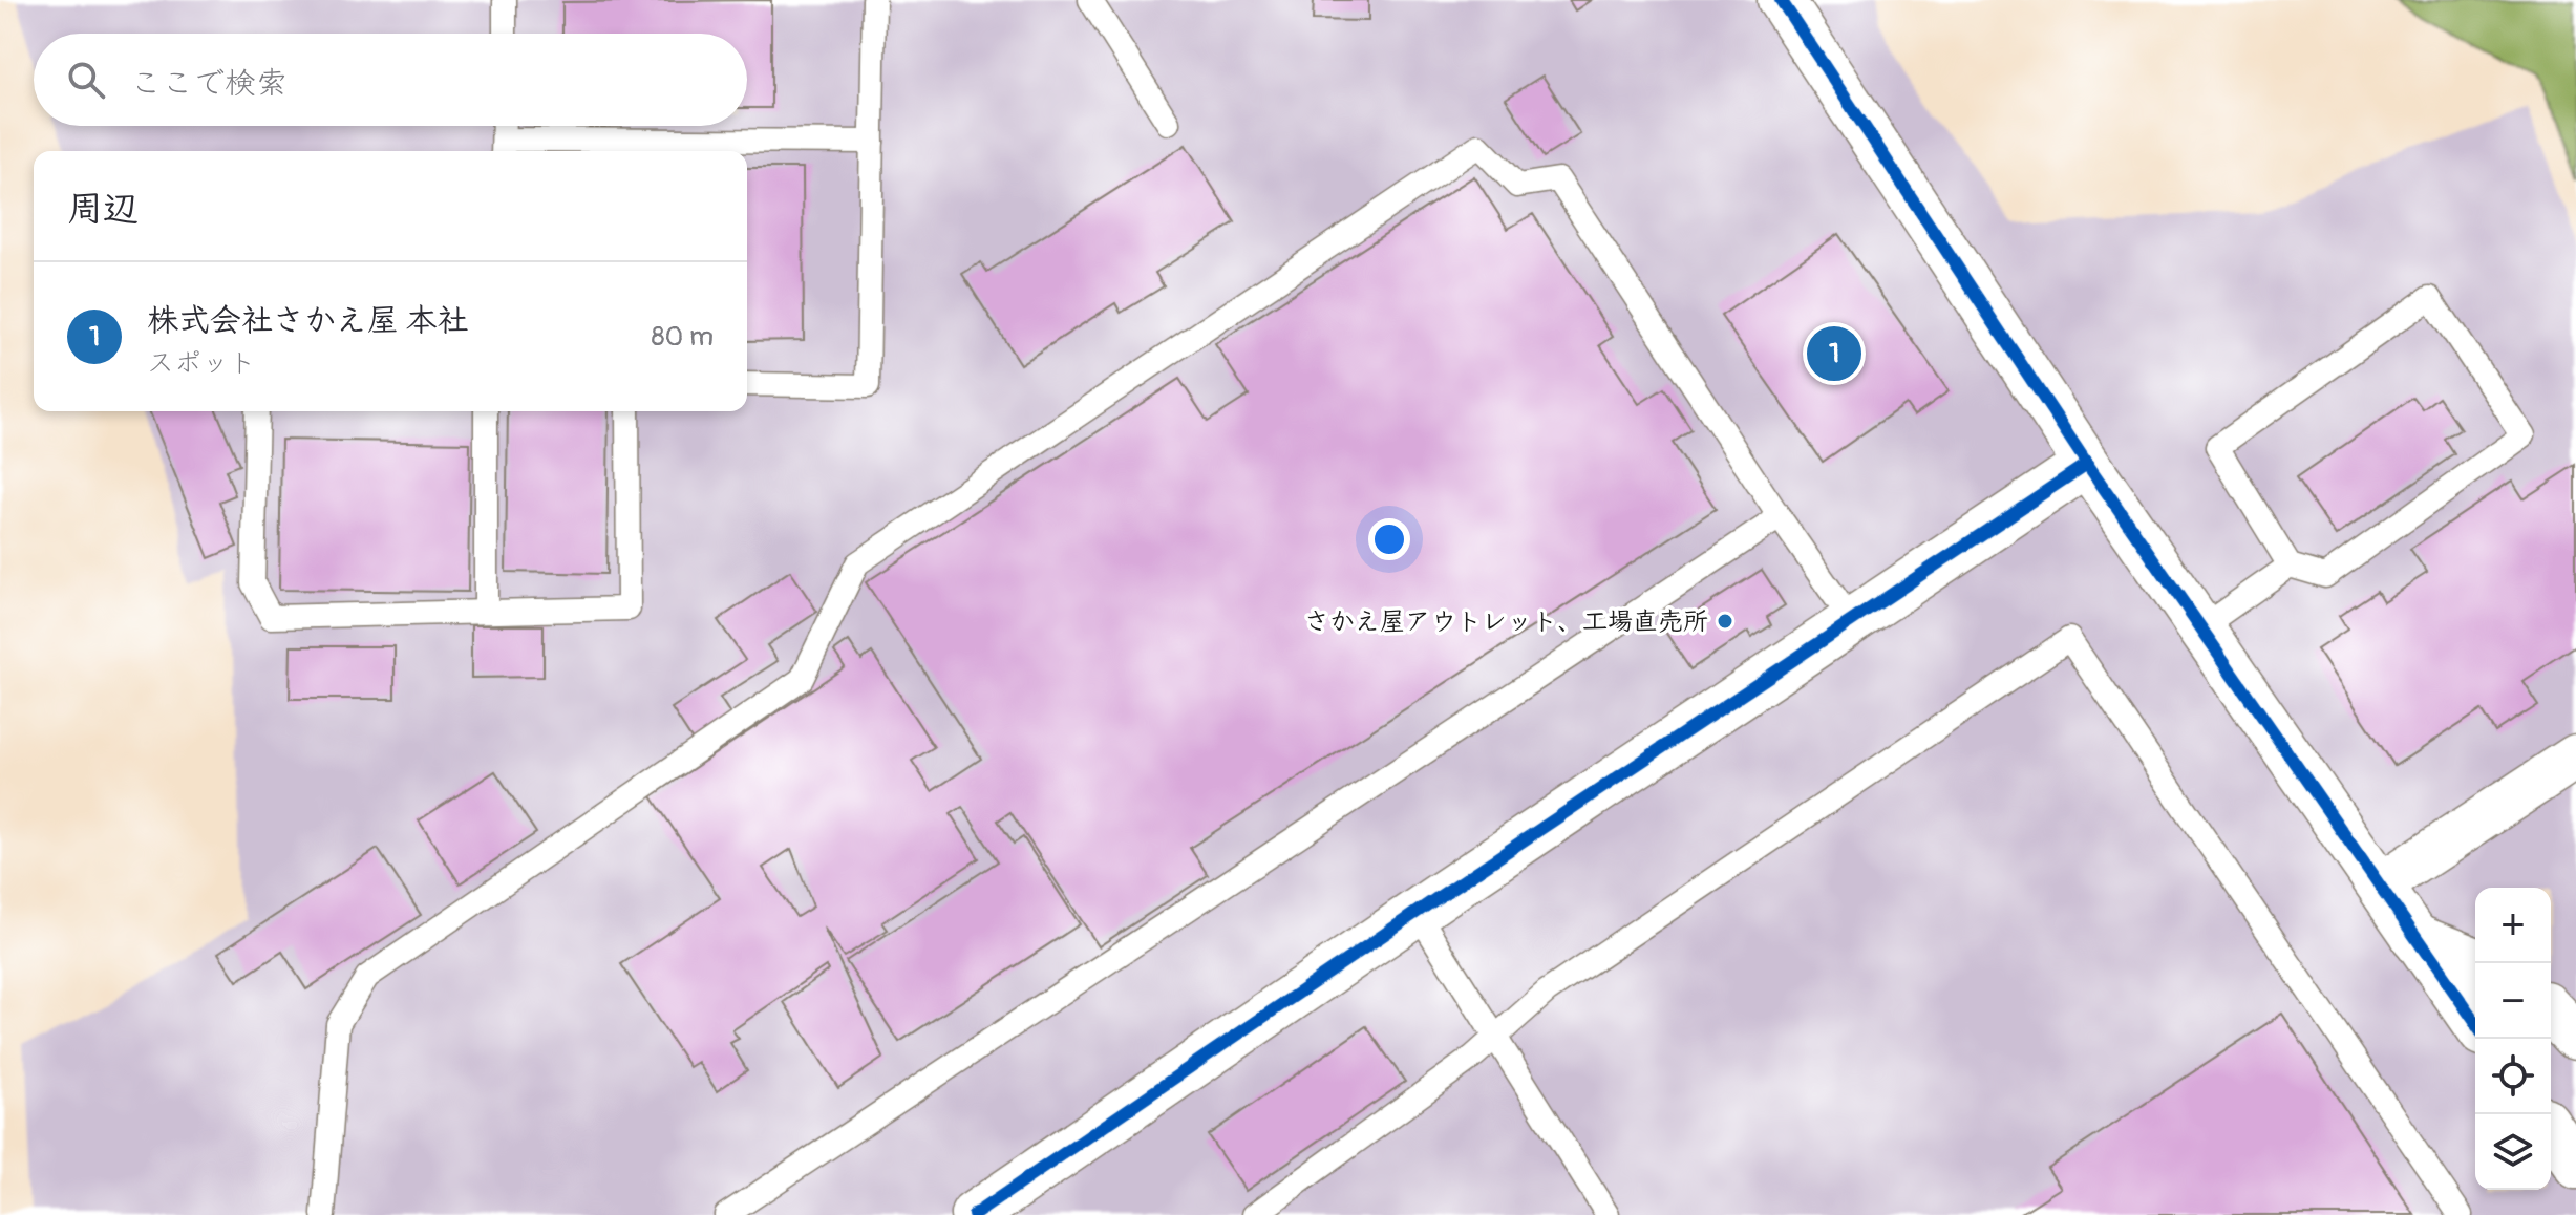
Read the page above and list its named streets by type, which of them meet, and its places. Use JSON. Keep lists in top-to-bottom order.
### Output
{
  "places": ["さかえ屋アウトレット、工場直売所"],
  "page": {
    "search": "ここで検索",
    "heading": "周辺",
    "list": [
      {
        "mark": "1",
        "name": "株式会社さかえ屋 本社",
        "note": "スポット",
        "value": "80 m"
      }
    ],
    "pins": "1",
    "map_buttons": ["+", "−"]
  }
}
